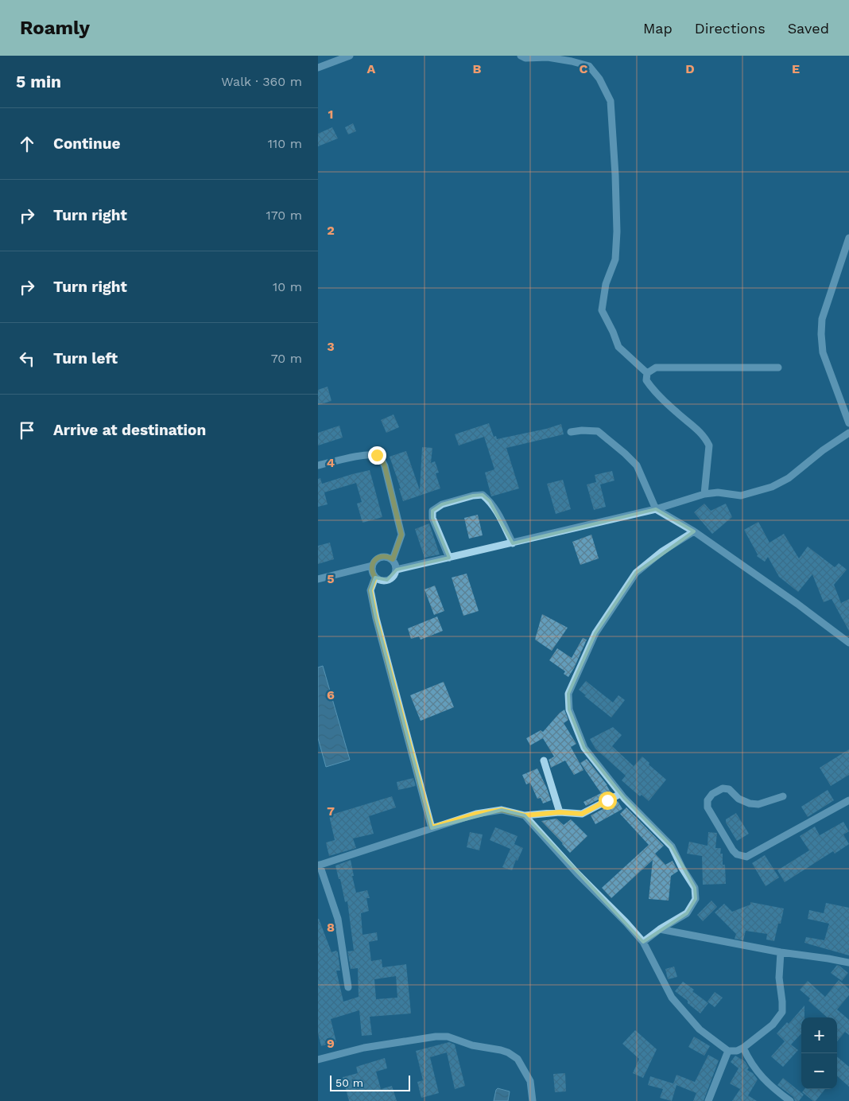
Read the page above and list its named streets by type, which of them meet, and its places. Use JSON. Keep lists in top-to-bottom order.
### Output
{
  "scale_bar": "50 m",
  "page": {
    "header": "Roamly",
    "nav": ["Map", "Directions", "Saved"],
    "heading": ["5 min", "Walk · 360 m"],
    "list": [
      ["Continue", "110 m"],
      ["Turn right", "170 m"],
      ["Turn right", "10 m"],
      ["Turn left", "70 m"],
      "Arrive at destination"
    ],
    "map_buttons": ["+", "−"],
    "scale": "50 m"
  },
  "grid": {
    "columns": [
      "A",
      "B",
      "C",
      "D",
      "E"
    ],
    "rows": [
      "1",
      "2",
      "3",
      "4",
      "5",
      "6",
      "7",
      "8",
      "9"
    ]
  }
}
